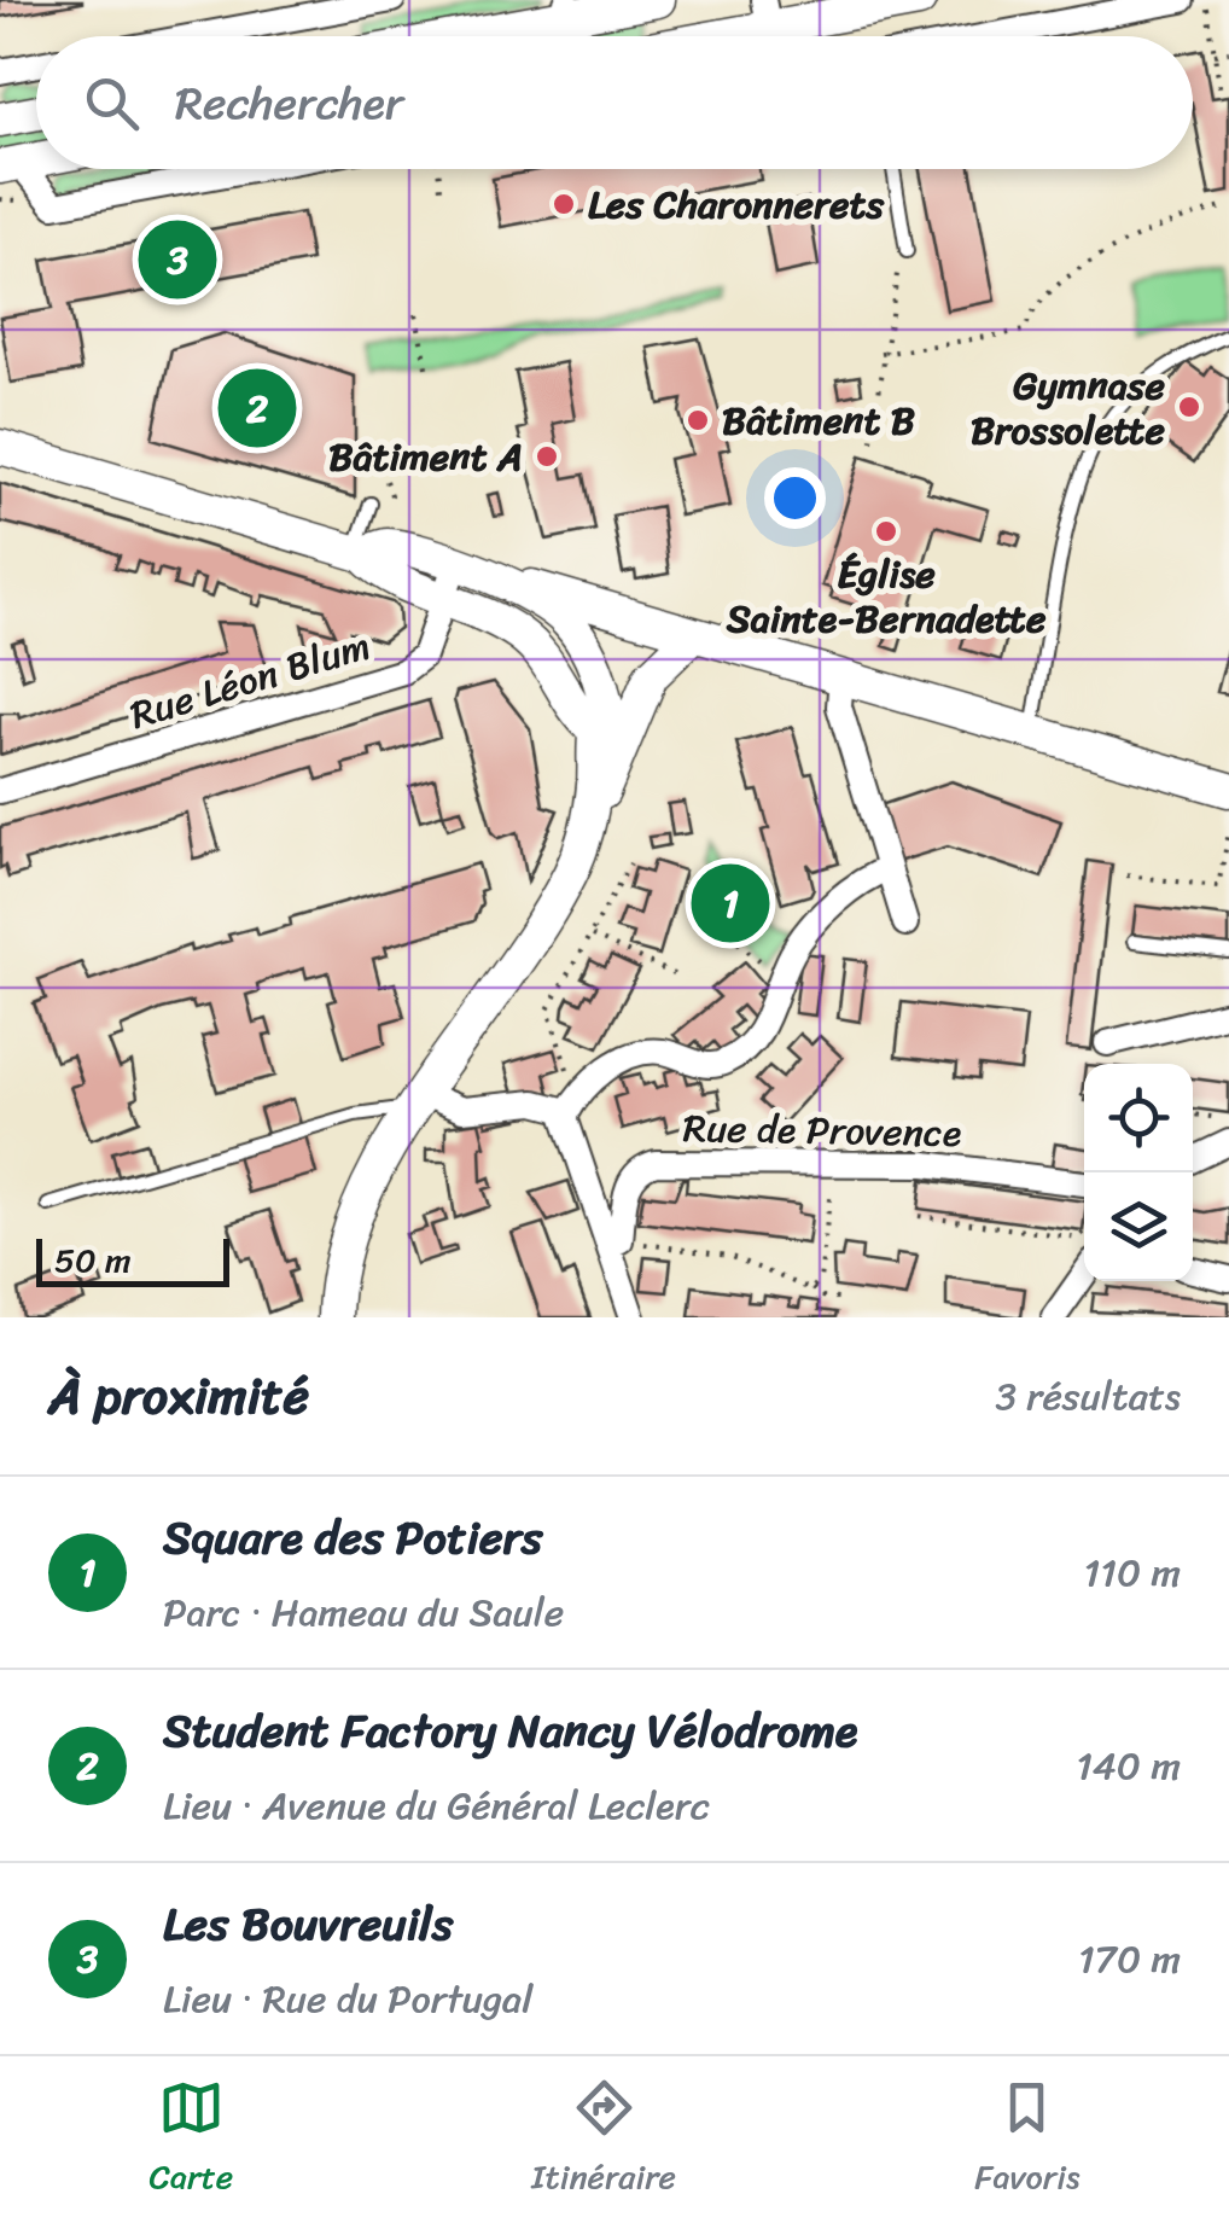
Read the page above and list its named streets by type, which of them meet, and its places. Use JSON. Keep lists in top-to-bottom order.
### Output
{
  "streets": {
    "street": ["Rue Léon Blum", "Rue de Provence"]
  },
  "places": [
    "Les Charonnerets",
    "Gymnase Brossolette",
    "Bâtiment B",
    "Bâtiment A",
    "Église Sainte-Bernadette"
  ],
  "scale_bar": "50 m",
  "page": {
    "search": "Rechercher",
    "pins": ["3", "2", "1"],
    "scale": "50 m",
    "heading": ["À proximité", "3 résultats"],
    "list": [
      {
        "mark": "1",
        "name": "Square des Potiers",
        "note": "Parc · Hameau du Saule",
        "value": "110 m"
      },
      {
        "mark": "2",
        "name": "Student Factory Nancy Vélodrome",
        "note": "Lieu · Avenue du Général Leclerc",
        "value": "140 m"
      },
      {
        "mark": "3",
        "name": "Les Bouvreuils",
        "note": "Lieu · Rue du Portugal",
        "value": "170 m"
      }
    ],
    "nav": ["Carte", "Itinéraire", "Favoris"]
  }
}
